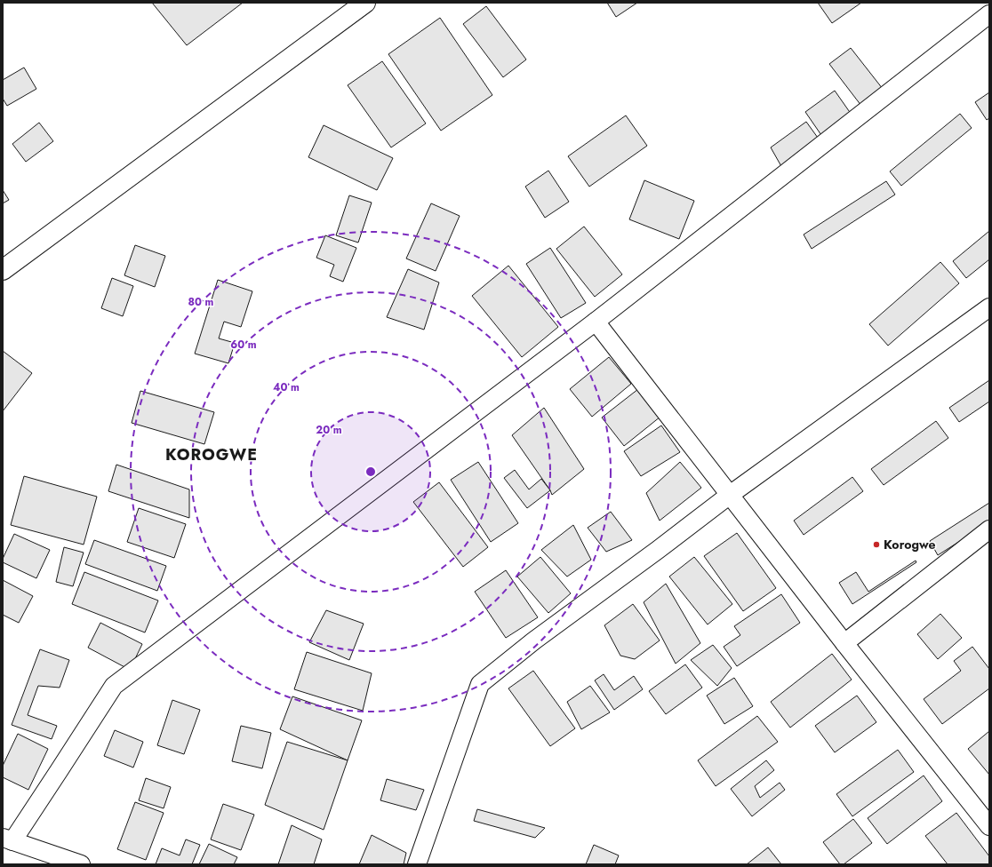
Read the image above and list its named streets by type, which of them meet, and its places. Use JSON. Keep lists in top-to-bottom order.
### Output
{
  "districts": ["KOROGWE"],
  "places": ["Korogwe"],
  "rings": [
    "80 m",
    "60 m",
    "40 m",
    "20 m"
  ]
}
